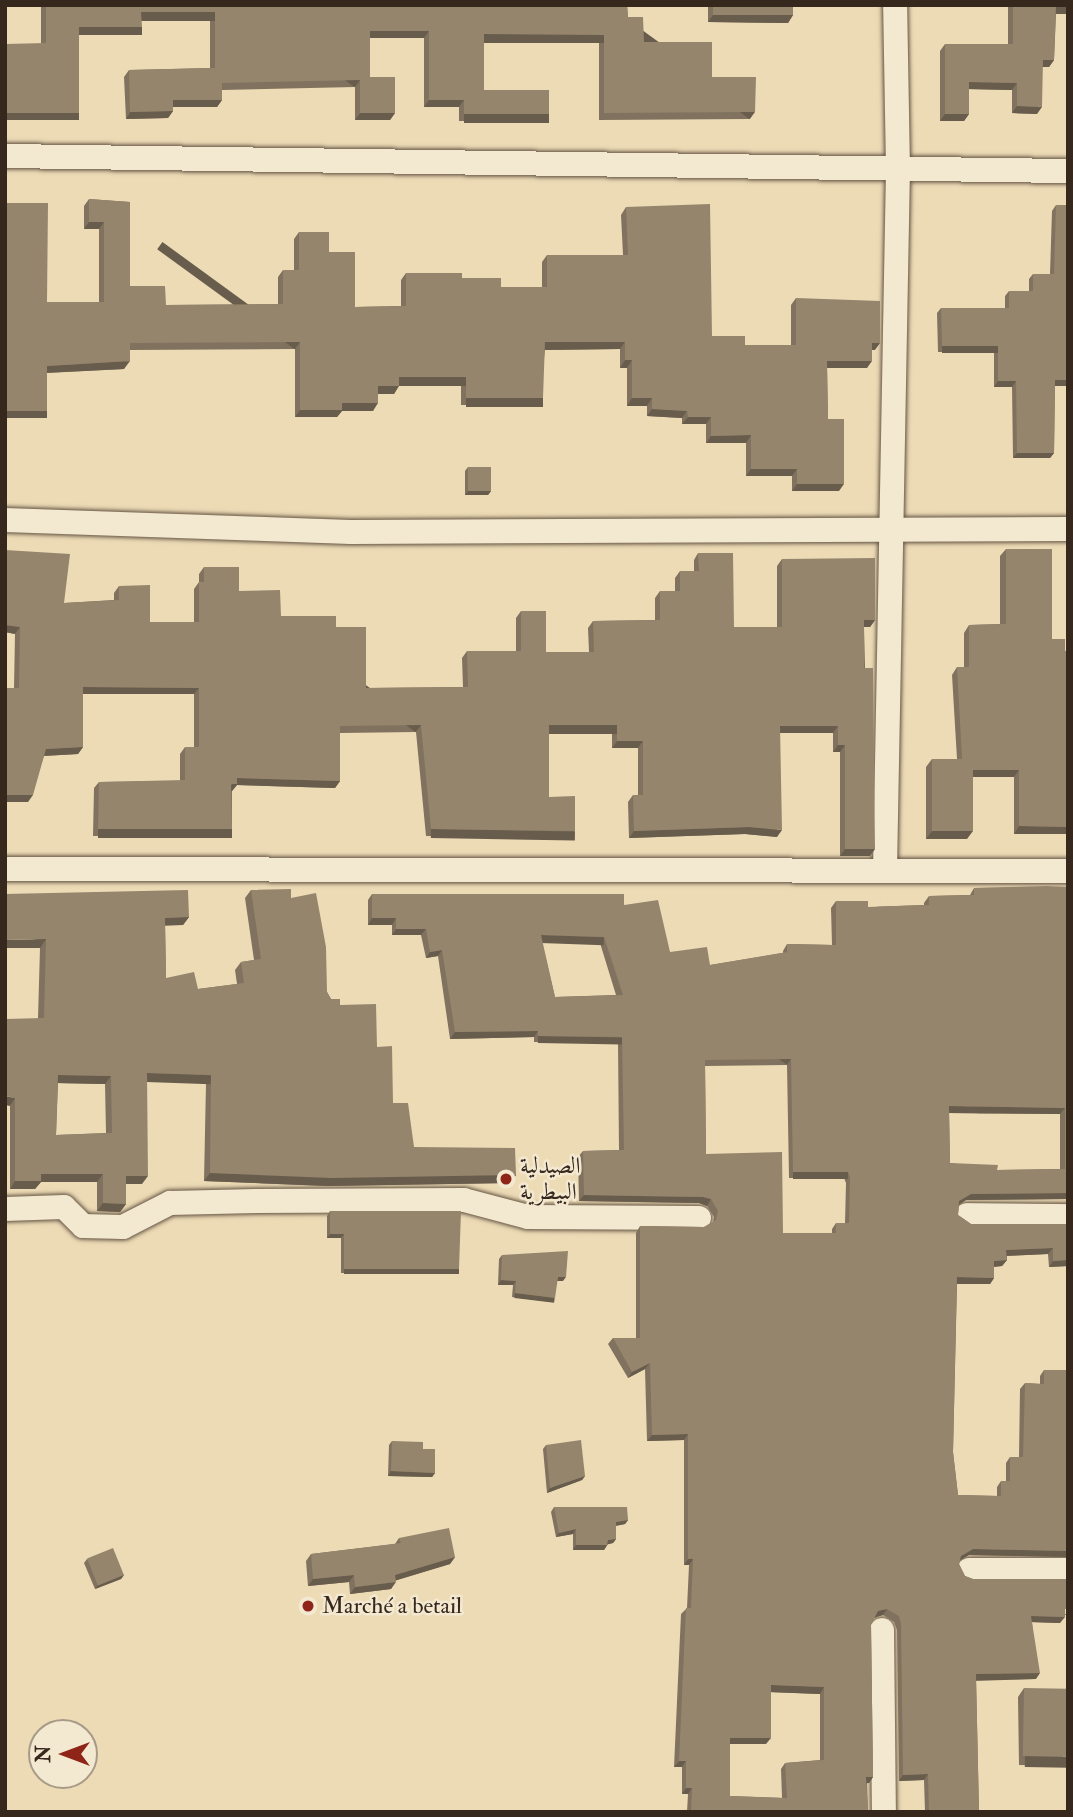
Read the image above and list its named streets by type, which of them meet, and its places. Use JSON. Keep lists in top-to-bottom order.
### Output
{
  "places": ["الصيدلية البيطرية", "Marché a betail"],
  "north": "left"
}
